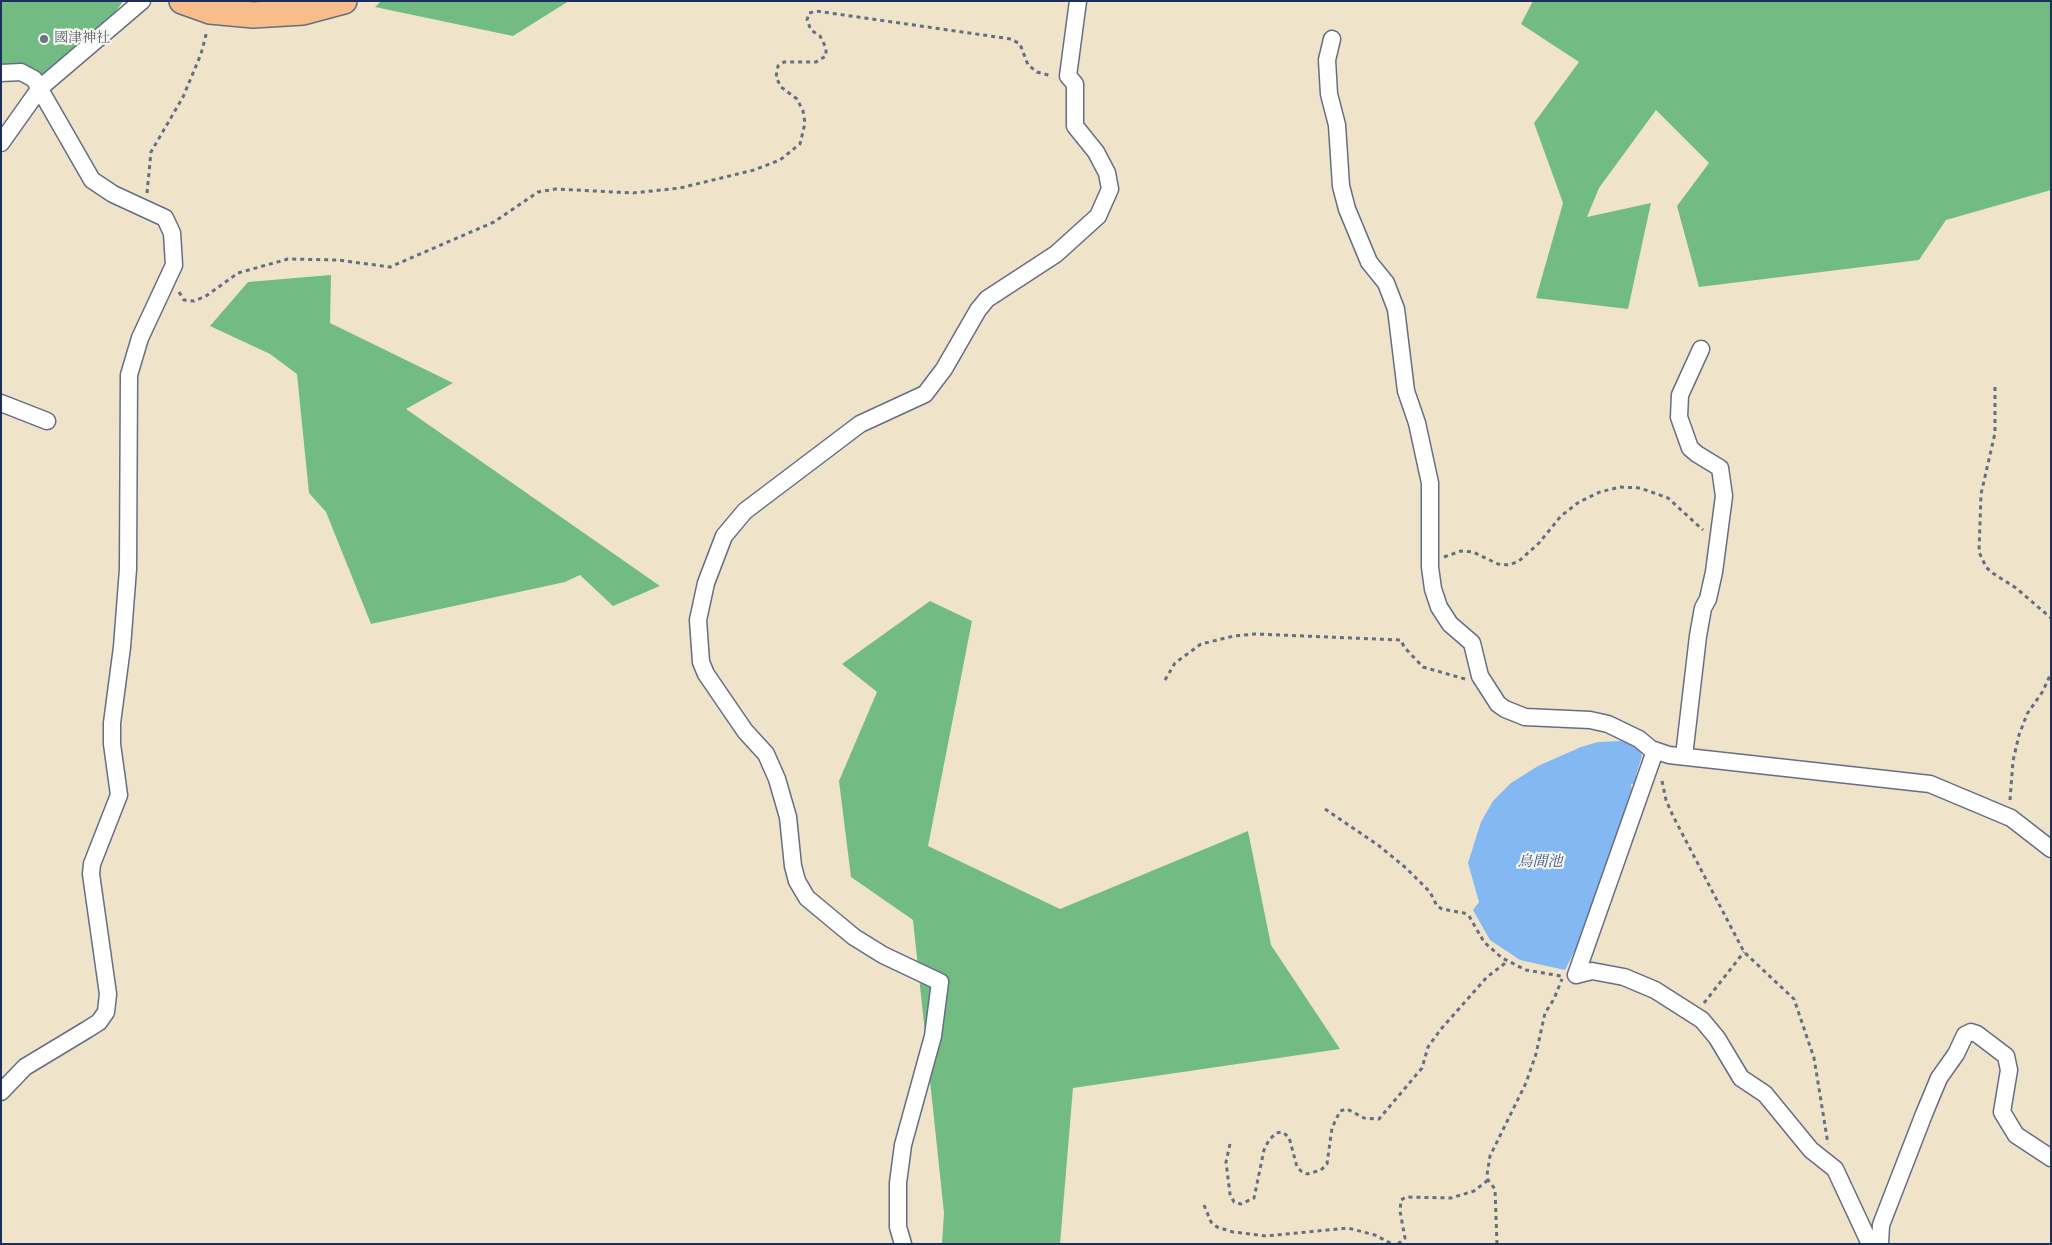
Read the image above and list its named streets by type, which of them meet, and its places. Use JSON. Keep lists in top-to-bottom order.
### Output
{
  "water": ["鳥間池"],
  "places": ["國津神社"]
}
